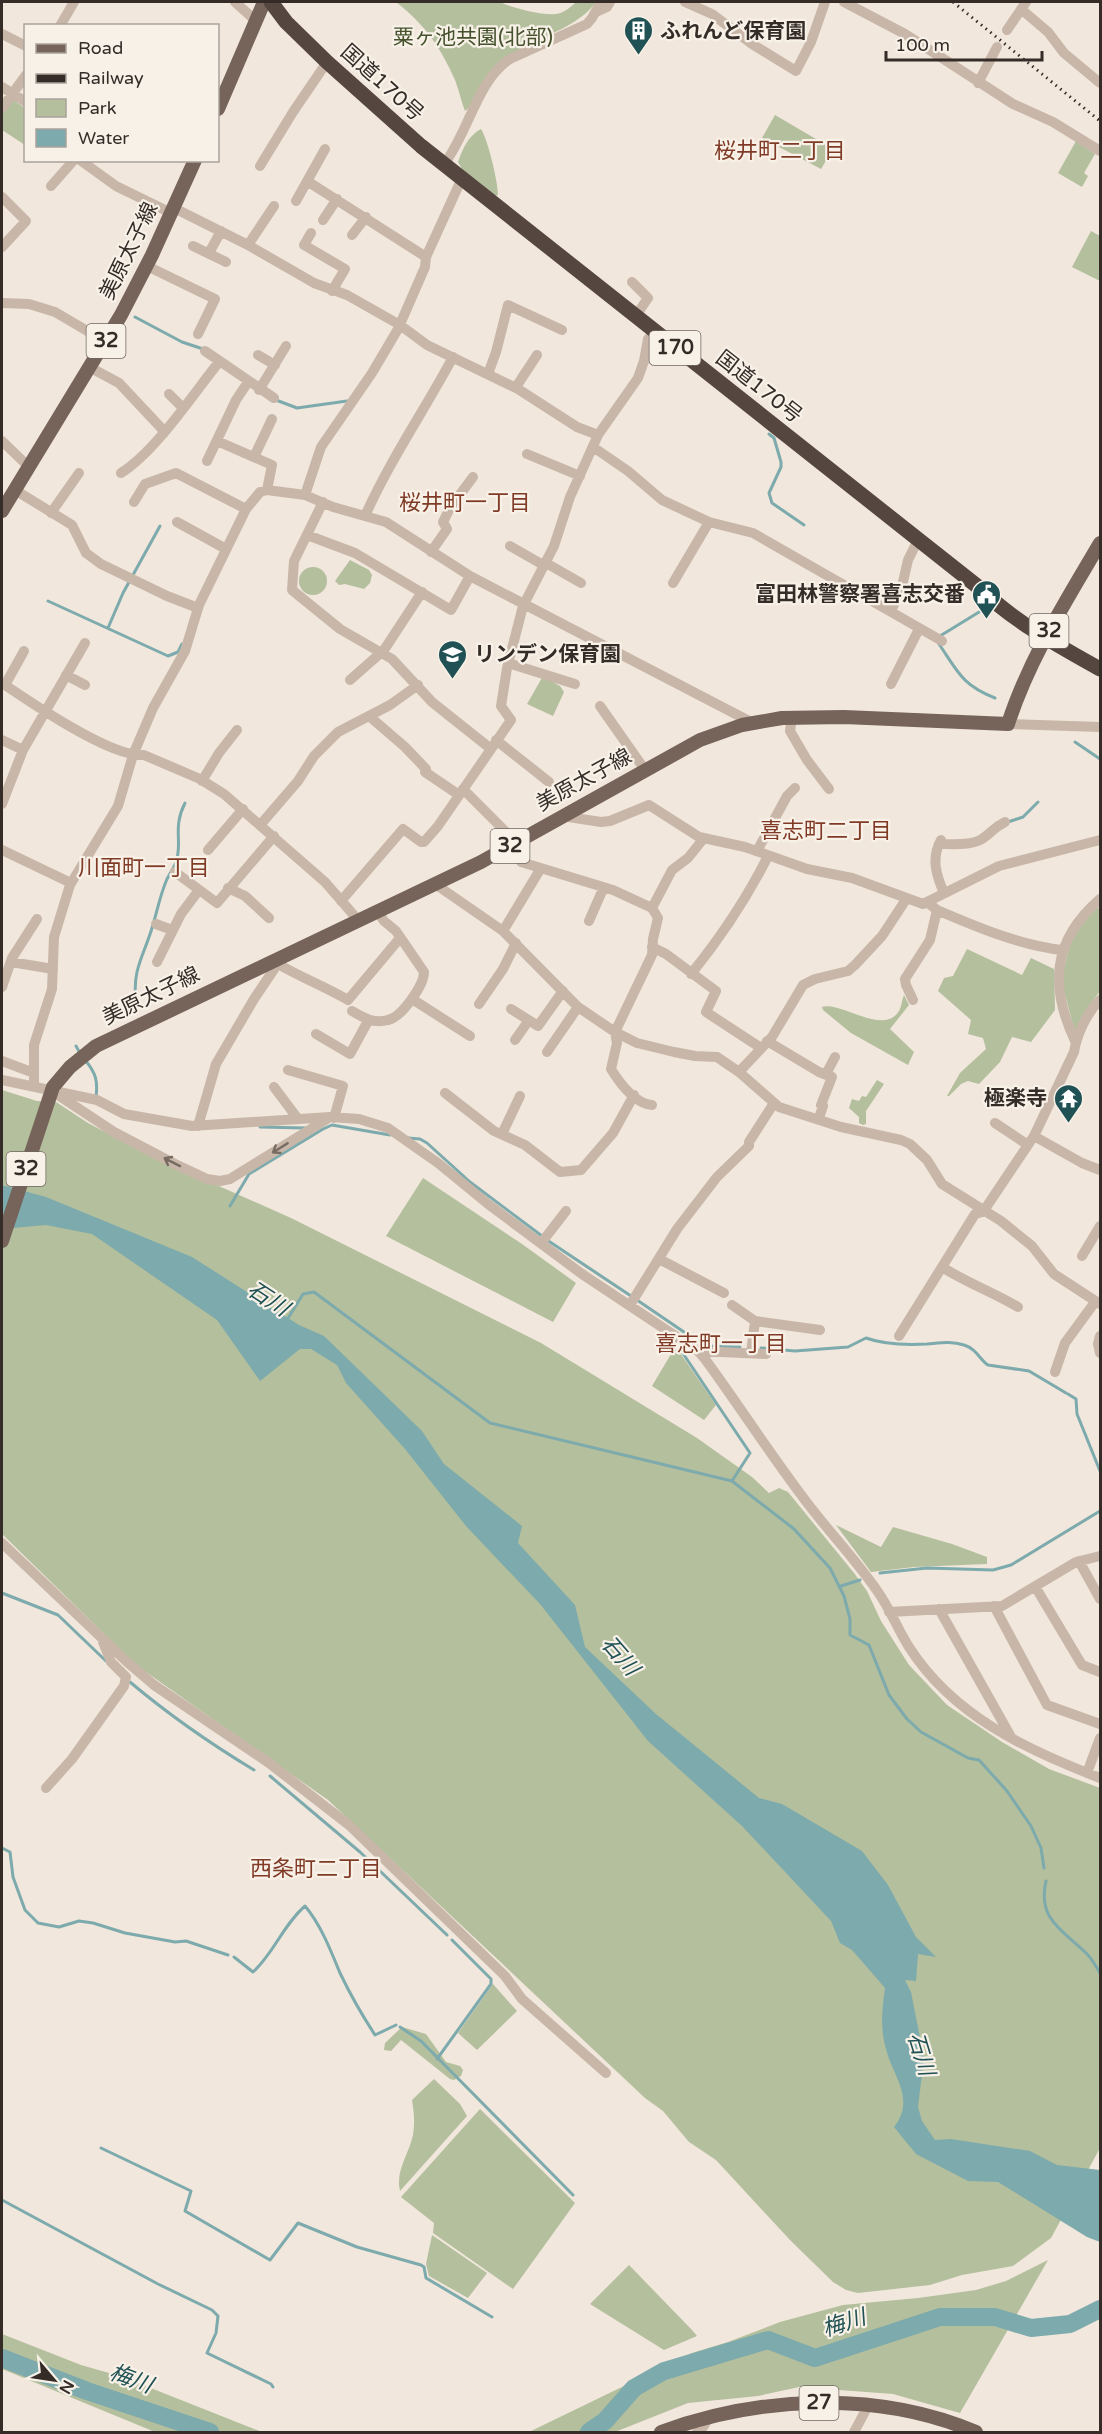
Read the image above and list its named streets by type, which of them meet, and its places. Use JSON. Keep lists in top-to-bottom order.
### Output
{
  "streets": {
    "highway": ["国道170号", "170"],
    "main road": ["美原太子線", "32", "27"]
  },
  "crossings": [
    ["国道170号", "32"],
    ["美原太子線", "32"]
  ],
  "districts": [
    "桜井町二丁目",
    "桜井町一丁目",
    "喜志町二丁目",
    "川面町一丁目",
    "喜志町一丁目",
    "西条町二丁目"
  ],
  "water": ["石川", "梅川"],
  "parks": ["粟ヶ池共園(北部)"],
  "places": {
    "building": ["ふれんど保育園"],
    "public building": ["富田林警察署喜志交番"],
    "school or university": ["リンデン保育園"],
    "temple": ["極楽寺"]
  },
  "legend": [
    "Road",
    "Railway",
    "Park",
    "Water"
  ],
  "scale_bar": "100 m",
  "north": "bottom right"
}
